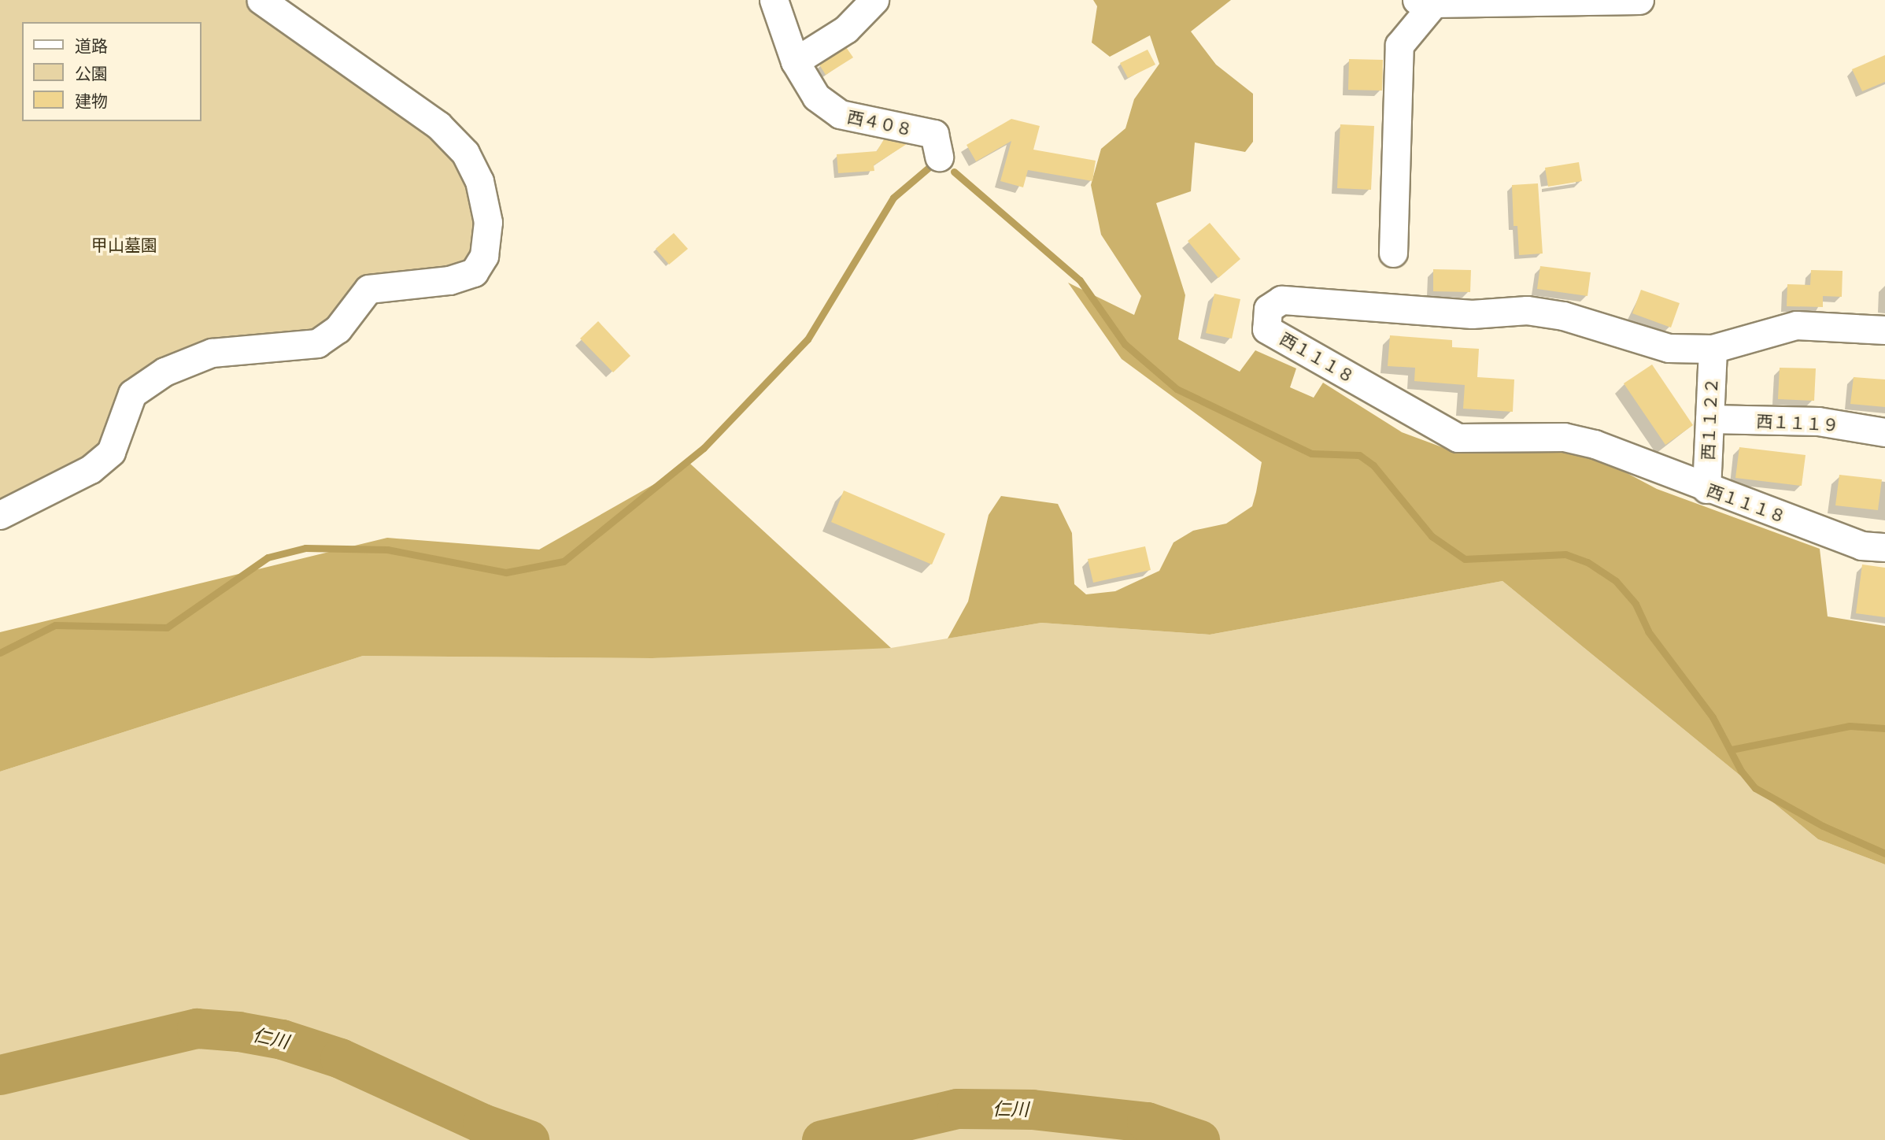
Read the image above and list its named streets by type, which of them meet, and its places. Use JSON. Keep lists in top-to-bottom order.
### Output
{
  "streets": {
    "street": [
      "西４０８",
      "西１１１８",
      "西１１２２",
      "西１１１９"
    ]
  },
  "crossings": [
    ["西１１１８", "西１１２２"],
    ["西１１２２", "西１１１９"]
  ],
  "water": ["仁川"],
  "parks": ["甲山墓園"],
  "legend": ["道路", "公園", "建物"]
}
